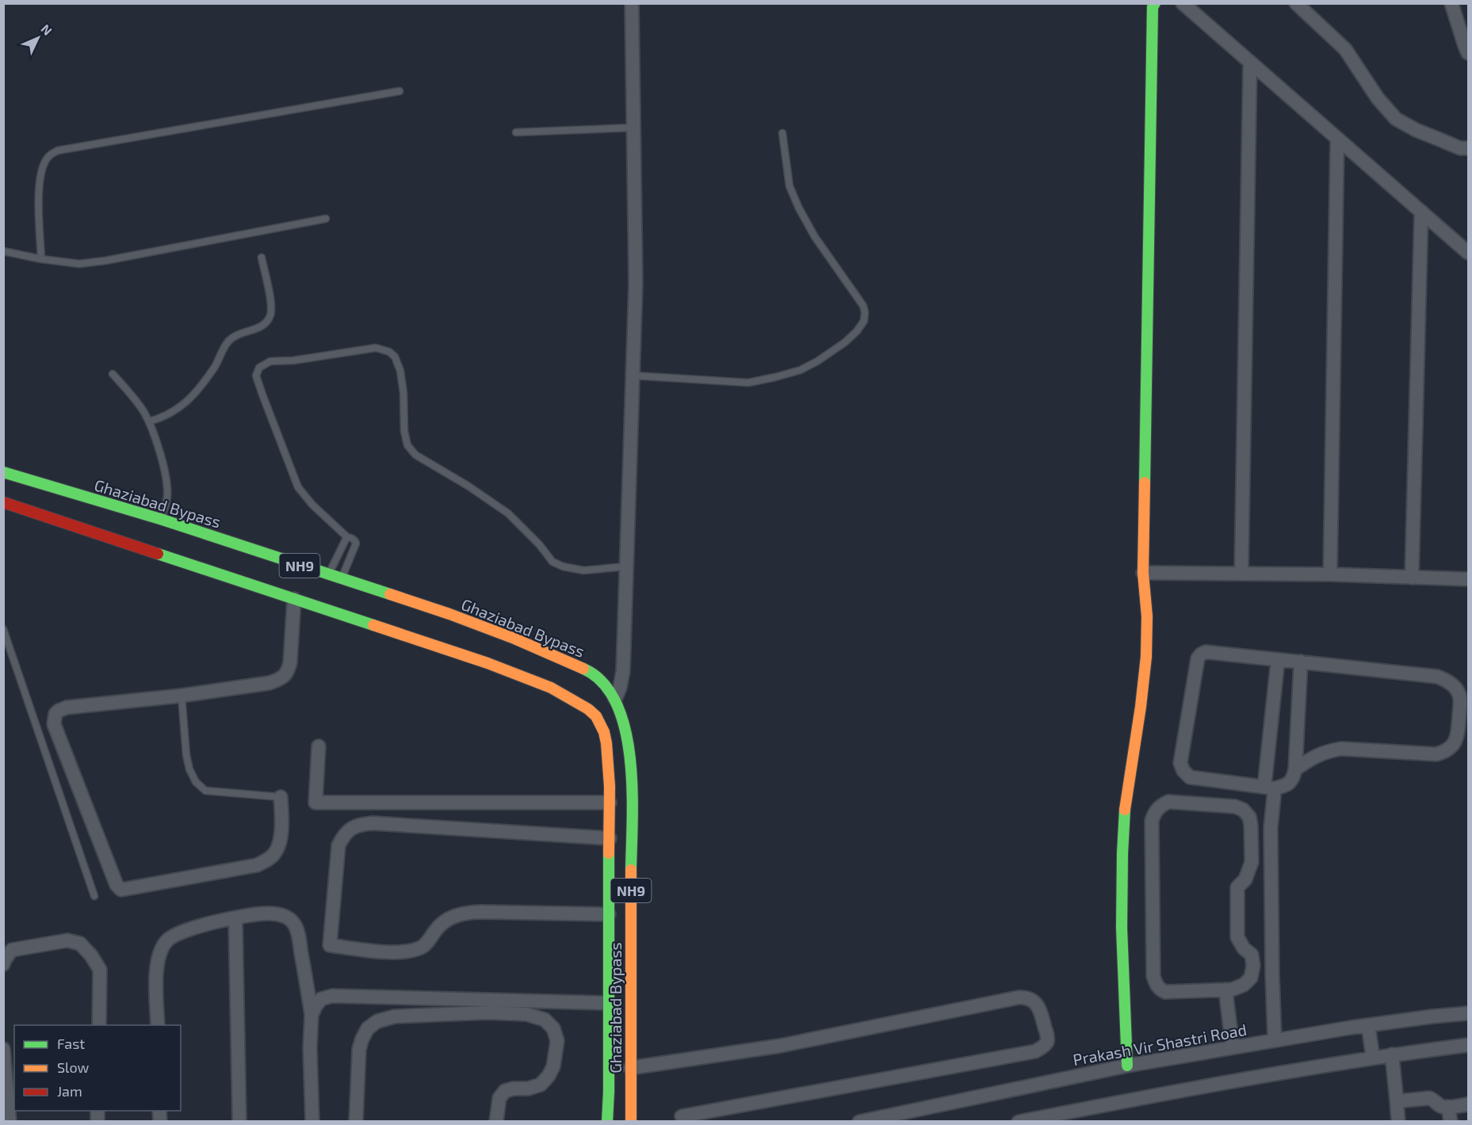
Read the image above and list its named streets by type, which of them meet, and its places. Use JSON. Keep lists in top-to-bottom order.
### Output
{
  "streets": {
    "main road": ["Ghaziabad Bypass", "NH9"],
    "street": ["Prakash Vir Shastri Road"]
  },
  "legend": ["Fast", "Slow", "Jam"],
  "north": "top right"
}
